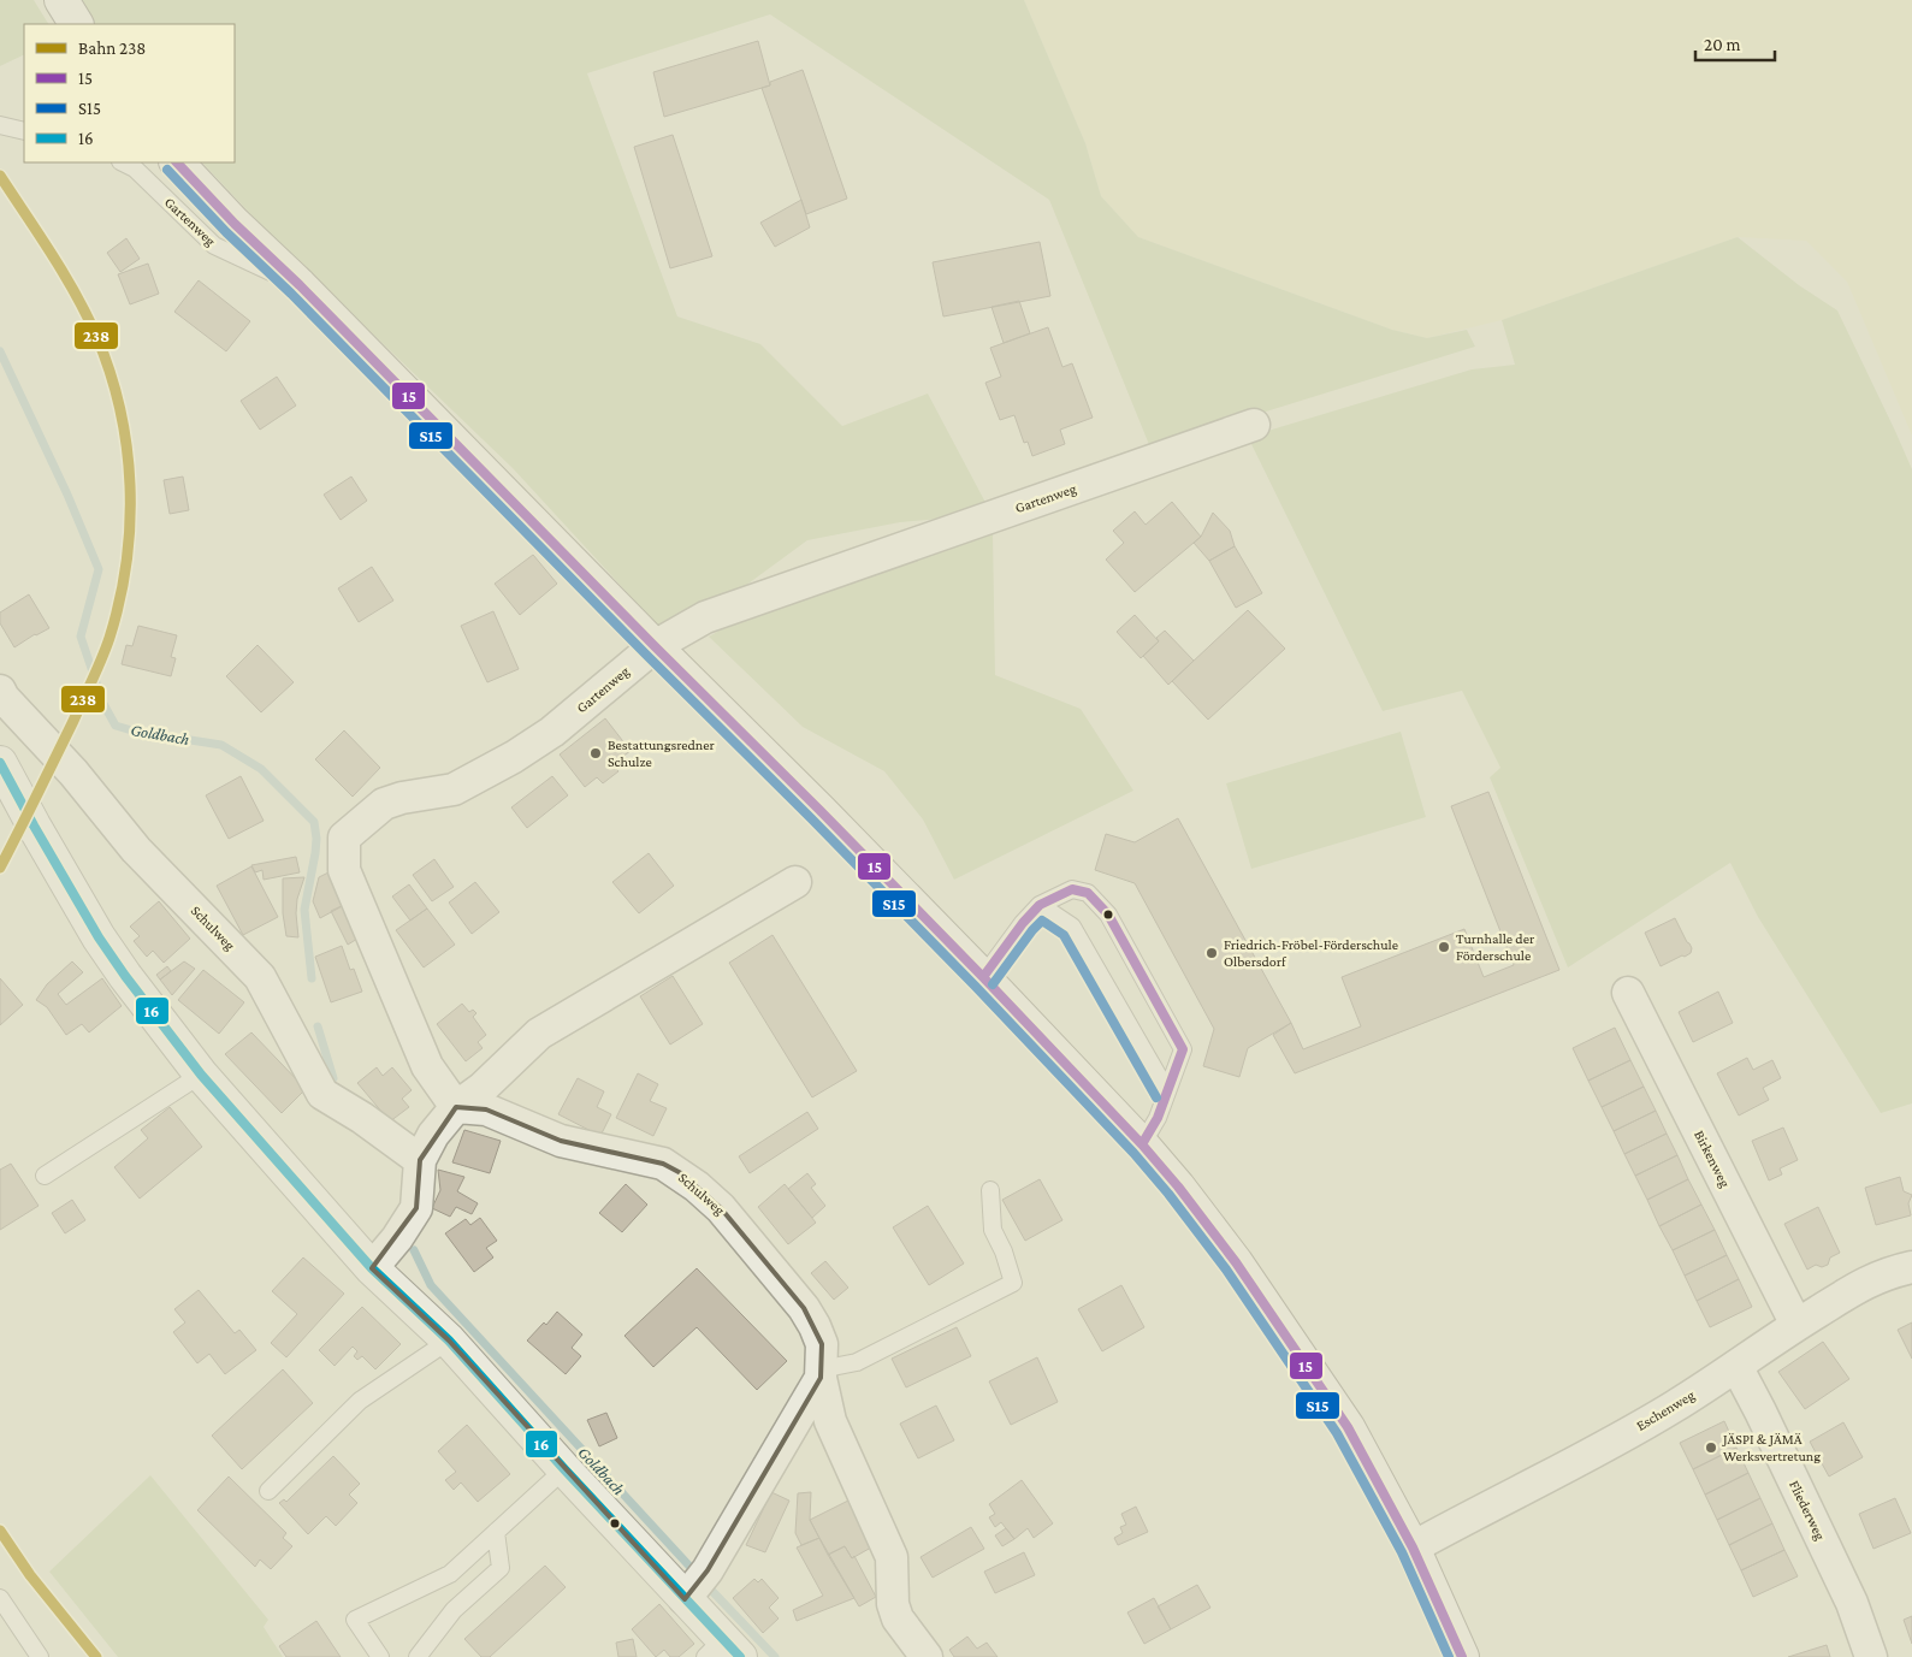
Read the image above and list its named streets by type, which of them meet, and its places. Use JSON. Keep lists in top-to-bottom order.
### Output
{
  "streets": {
    "street": [
      "Gartenweg",
      "Schulweg",
      "Birkenweg",
      "Eschenweg",
      "Fliederweg"
    ]
  },
  "crossings": [
    ["Gartenweg", "Schulweg"],
    ["Birkenweg", "Eschenweg"],
    ["Eschenweg", "Fliederweg"]
  ],
  "water": ["Goldbach"],
  "places": [
    "Bestattungsredner Schulze",
    "Turnhalle der Förderschule",
    "Friedrich-Fröbel-Förderschule Olbersdorf",
    "JÄSPI & JÄMÄ Werksvertretung"
  ],
  "lines": [
    "transit line 15",
    "transit line S15",
    "rail line 238",
    "transit line 16"
  ],
  "legend": [
    "Bahn 238",
    "15",
    "S15",
    "16"
  ],
  "scale_bar": "20 m"
}
